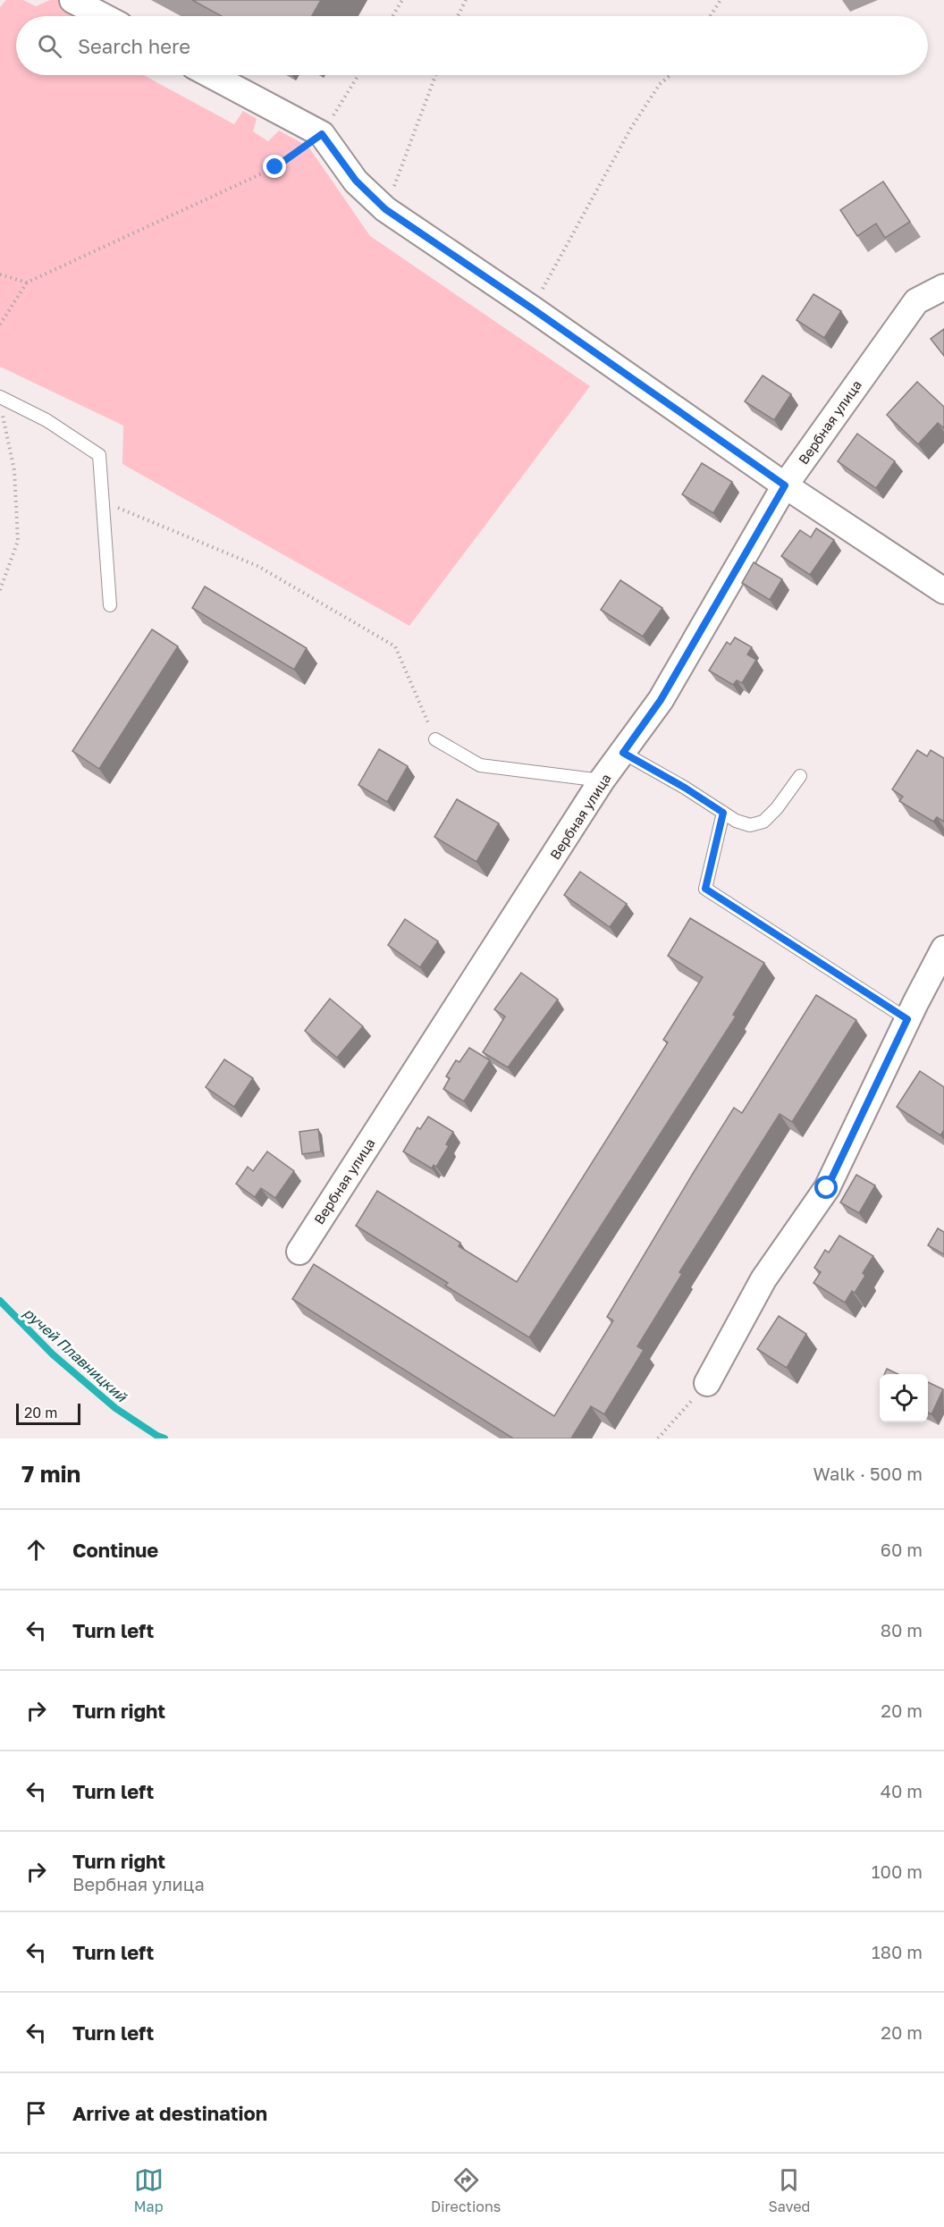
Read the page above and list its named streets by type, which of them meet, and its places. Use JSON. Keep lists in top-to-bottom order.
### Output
{
  "streets": {
    "street": ["Вербная улица"]
  },
  "water": ["ручей Плавницкий"],
  "scale_bar": "20 m",
  "page": {
    "search": "Search here",
    "scale": "20 m",
    "heading": ["7 min", "Walk · 500 m"],
    "list": [
      ["Continue", "60 m"],
      ["Turn left", "80 m"],
      ["Turn right", "20 m"],
      ["Turn left", "40 m"],
      ["Turn right", "Вербная улица", "100 m"],
      ["Turn left", "180 m"],
      ["Turn left", "20 m"],
      "Arrive at destination"
    ],
    "nav": ["Map", "Directions", "Saved"]
  }
}
